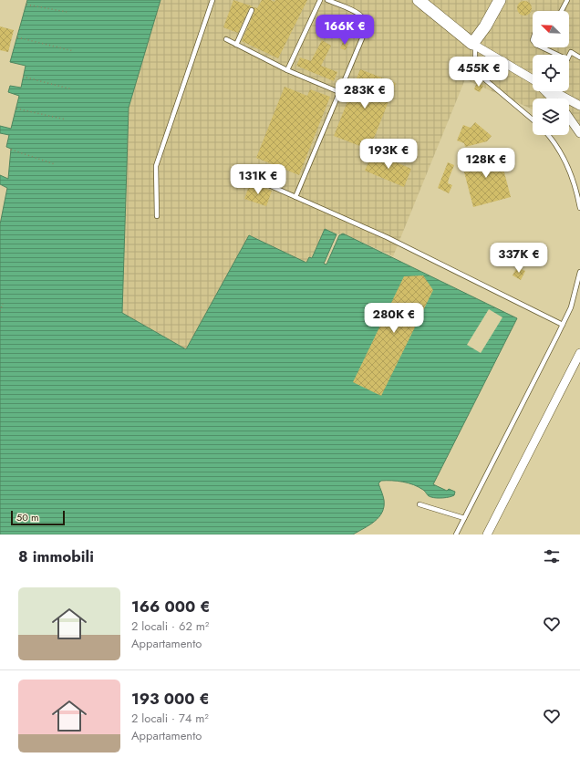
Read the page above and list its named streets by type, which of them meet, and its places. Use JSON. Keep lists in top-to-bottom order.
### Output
{
  "scale_bar": "50 m",
  "north": "top left",
  "page": {
    "price": [
      "166K €",
      "455K €",
      "283K €",
      "193K €",
      "128K €",
      "131K €",
      "337K €",
      "280K €"
    ],
    "scale": "50 m",
    "heading": "8 immobili",
    "list": [
      {
        "name": "166 000 €",
        "note": "2 locali · 62 m² · Appartamento"
      },
      {
        "name": "193 000 €",
        "note": "2 locali · 74 m² · Appartamento"
      }
    ]
  }
}
